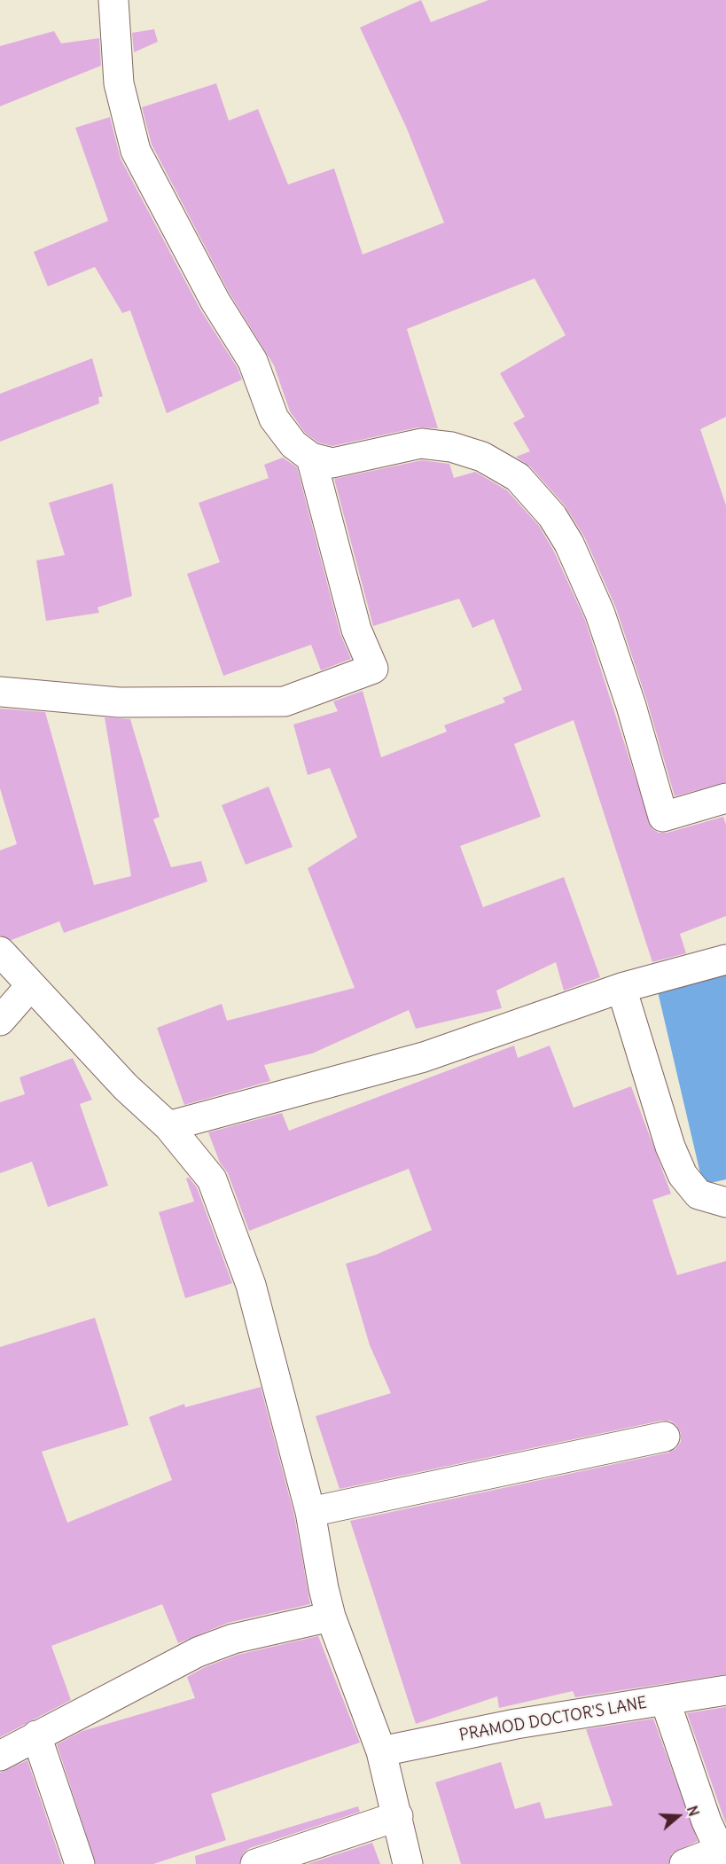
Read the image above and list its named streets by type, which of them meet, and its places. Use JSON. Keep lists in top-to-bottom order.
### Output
{
  "streets": {
    "street": ["PRAMOD DOCTOR'S LANE"]
  },
  "north": "right"
}
